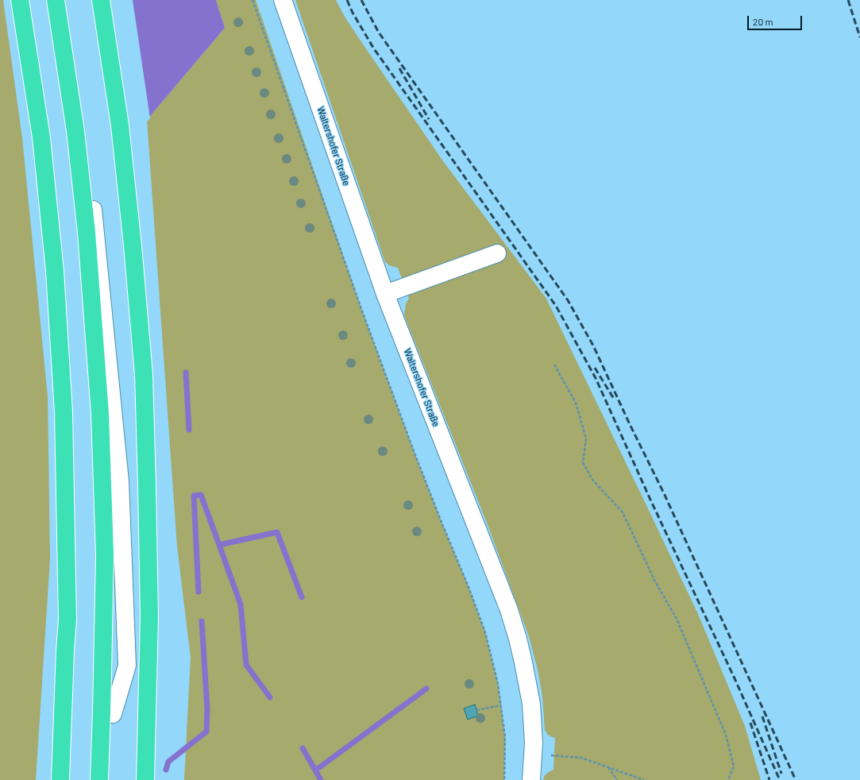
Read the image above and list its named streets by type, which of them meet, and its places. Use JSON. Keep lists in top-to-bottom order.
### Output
{
  "streets": {
    "street": ["Waltershofer Straße"]
  },
  "scale_bar": "20 m"
}
